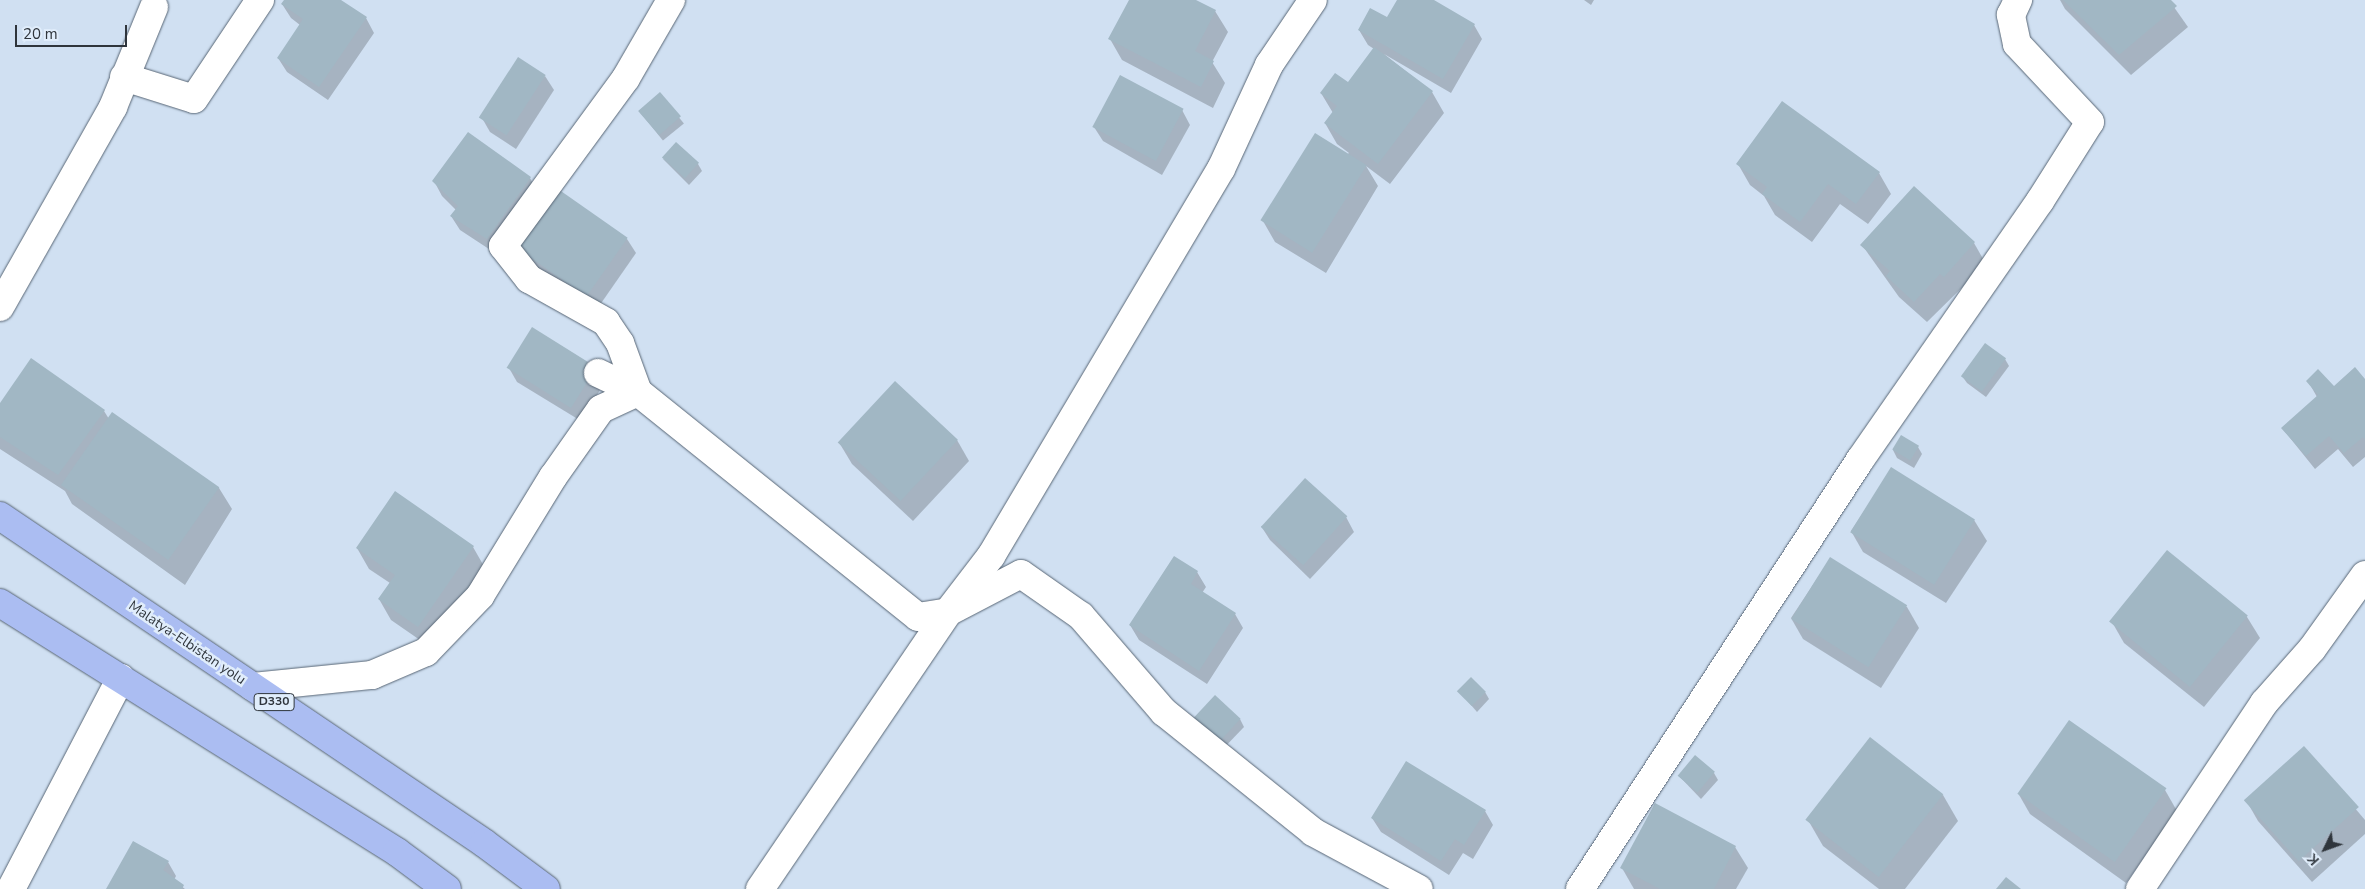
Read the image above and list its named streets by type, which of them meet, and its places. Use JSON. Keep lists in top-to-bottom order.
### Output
{
  "streets": {
    "main road": ["Malatya-Elbistan yolu", "D330"]
  },
  "scale_bar": "20 m",
  "north": "bottom left"
}
